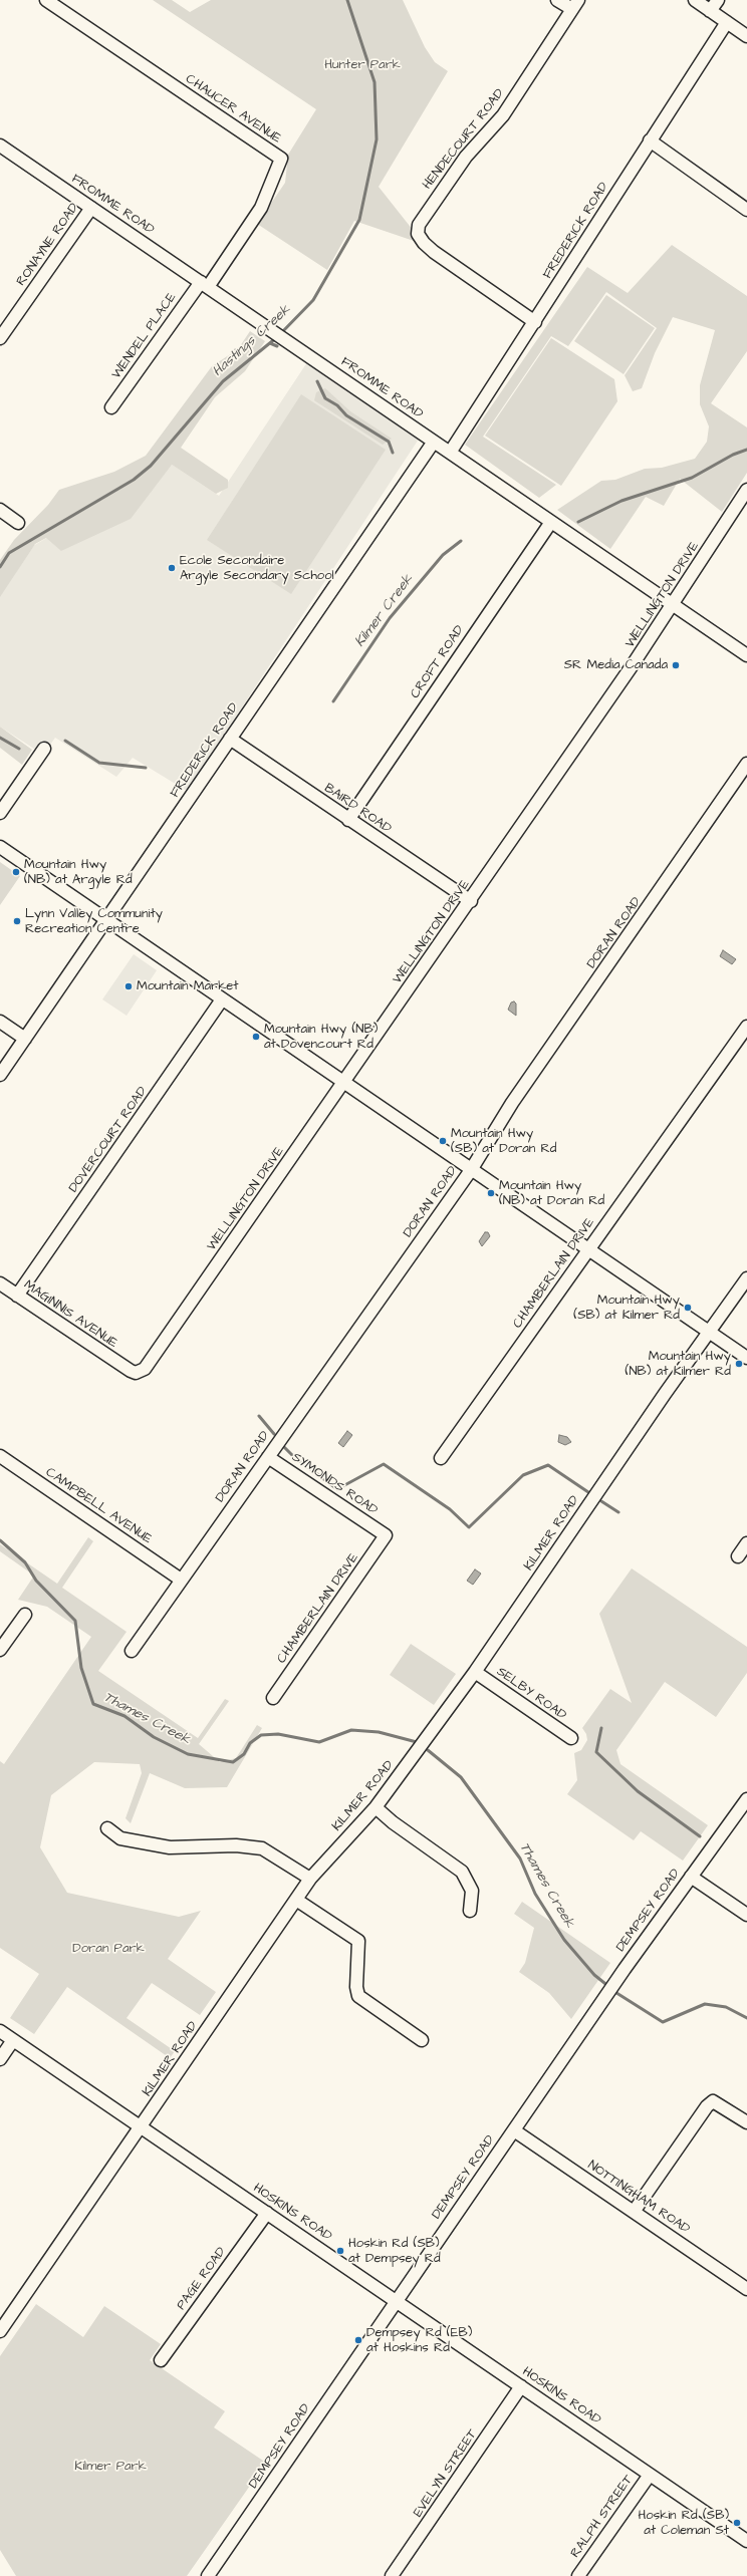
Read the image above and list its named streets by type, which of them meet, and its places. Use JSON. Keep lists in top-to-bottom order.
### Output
{
  "streets": {
    "street": [
      "CHAUCER AVENUE",
      "HENDECOURT ROAD",
      "FROMME ROAD",
      "FREDERICK ROAD",
      "RONAYNE ROAD",
      "WENDEL PLACE",
      "WELLINGTON DRIVE",
      "CROFT ROAD",
      "BAIRD ROAD",
      "DORAN ROAD",
      "DOVERCOURT ROAD",
      "CHAMBERLAIN DRIVE",
      "MAGINNIS AVENUE",
      "SYMONDS ROAD",
      "CAMPBELL AVENUE",
      "KILMER ROAD",
      "SELBY ROAD",
      "DEMPSEY ROAD",
      "NOTTINGHAM ROAD",
      "HOSKINS ROAD",
      "PAGE ROAD",
      "EVELYN STREET",
      "RALPH STREET"
    ]
  },
  "crossings": [
    ["CHAUCER AVENUE", "FROMME ROAD"],
    ["CHAUCER AVENUE", "WENDEL PLACE"],
    ["HENDECOURT ROAD", "FREDERICK ROAD"],
    ["FROMME ROAD", "FREDERICK ROAD"],
    ["FROMME ROAD", "RONAYNE ROAD"],
    ["FROMME ROAD", "WENDEL PLACE"],
    ["FROMME ROAD", "WELLINGTON DRIVE"],
    ["FROMME ROAD", "CROFT ROAD"],
    ["FREDERICK ROAD", "BAIRD ROAD"],
    ["WELLINGTON DRIVE", "BAIRD ROAD"],
    ["WELLINGTON DRIVE", "MAGINNIS AVENUE"],
    ["CROFT ROAD", "BAIRD ROAD"],
    ["DORAN ROAD", "SYMONDS ROAD"],
    ["DORAN ROAD", "CAMPBELL AVENUE"],
    ["DOVERCOURT ROAD", "MAGINNIS AVENUE"],
    ["CHAMBERLAIN DRIVE", "SYMONDS ROAD"],
    ["KILMER ROAD", "SELBY ROAD"],
    ["KILMER ROAD", "HOSKINS ROAD"],
    ["DEMPSEY ROAD", "NOTTINGHAM ROAD"],
    ["DEMPSEY ROAD", "HOSKINS ROAD"],
    ["HOSKINS ROAD", "PAGE ROAD"],
    ["HOSKINS ROAD", "EVELYN STREET"],
    ["HOSKINS ROAD", "RALPH STREET"]
  ],
  "water": ["Hastings Creek", "Kilmer Creek", "Thames Creek"],
  "parks": ["Hunter Park", "Doran Park", "Kilmer Park"],
  "places": [
    "Ecole Secondaire Argyle Secondary School",
    "SR Media Canada",
    "Mountain Hwy (NB) at Argyle Rd",
    "Lynn Valley Community Recreation Centre",
    "Mountain Market",
    "Mountain Hwy (NB) at Dovencourt Rd",
    "Mountain Hwy (SB) at Doran Rd",
    "Mountain Hwy (NB) at Doran Rd",
    "Mountain Hwy (SB) at Kilmer Rd",
    "Mountain Hwy (NB) at Kilmer Rd",
    "Hoskin Rd (SB) at Dempsey Rd",
    "Dempsey Rd (EB) at Hoskins Rd",
    "Hoskin Rd (SB) at Coleman St"
  ]
}
